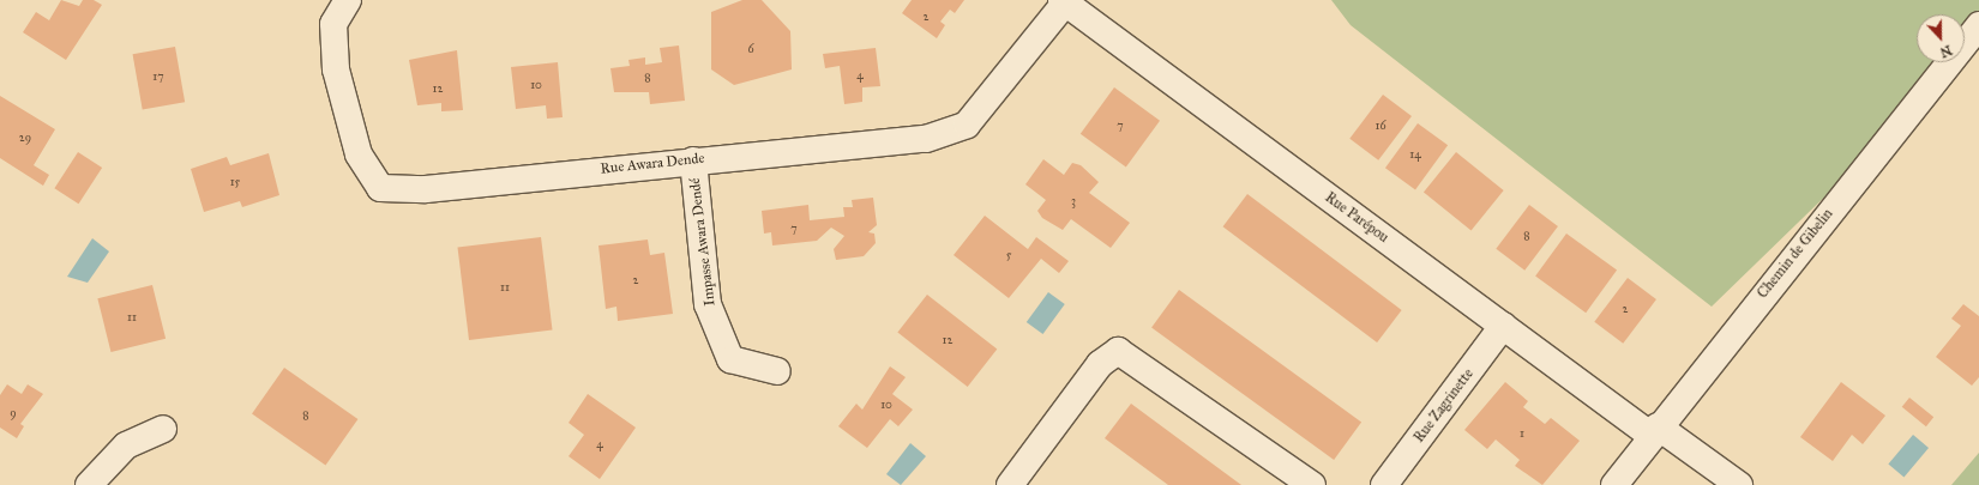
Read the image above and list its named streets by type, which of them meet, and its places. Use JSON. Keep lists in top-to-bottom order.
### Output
{
  "streets": {
    "street": [
      "Rue Awara Dende",
      "Rue Parépou",
      "Impasse Awara Dendé",
      "Chemin de Gibelin",
      "Rue Zagrinette"
    ]
  },
  "crossings": [
    ["Rue Awara Dende", "Rue Parépou"],
    ["Rue Awara Dende", "Impasse Awara Dendé"],
    ["Rue Parépou", "Chemin de Gibelin"],
    ["Rue Parépou", "Rue Zagrinette"]
  ],
  "house_numbers": [
    "2",
    "6",
    "4",
    "17",
    "8",
    "10",
    "12",
    "7",
    "16",
    "29",
    "14",
    "15",
    "3",
    "7",
    "8",
    "5",
    "2",
    "11",
    "2",
    "11",
    "12",
    "10",
    "9",
    "8",
    "1",
    "4"
  ],
  "north": "bottom"
}
